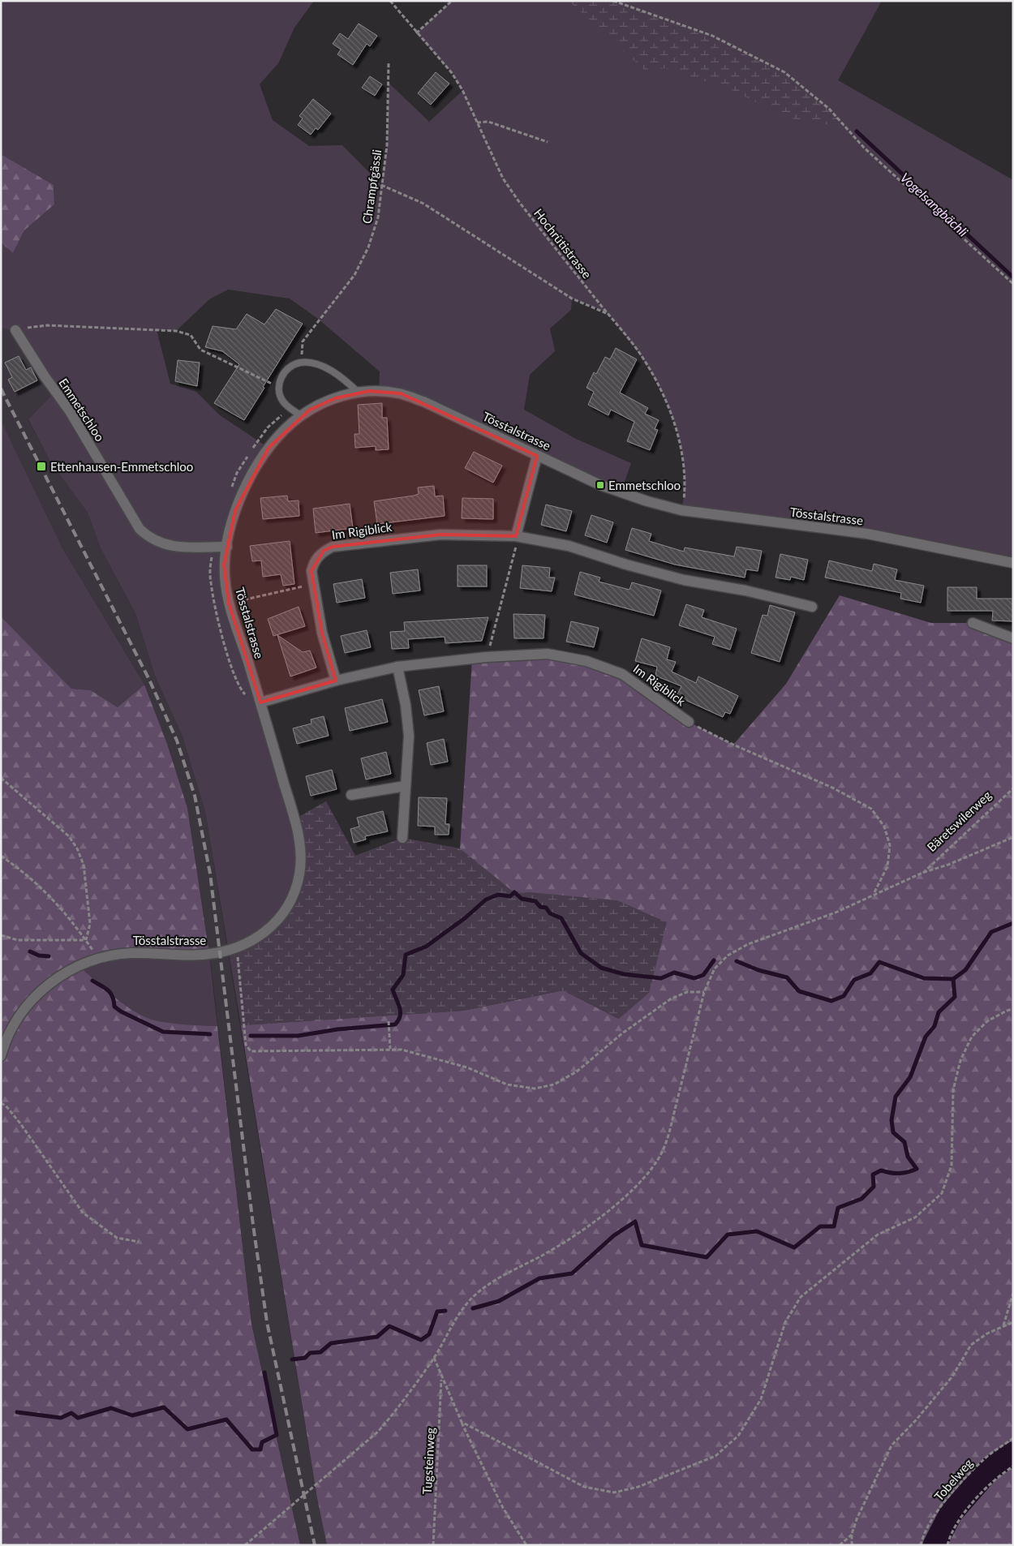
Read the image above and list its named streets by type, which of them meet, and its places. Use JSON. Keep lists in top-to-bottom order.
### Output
{
  "streets": {
    "street": ["Emmetschloo", "Tösstalstrasse", "Im Rigiblick"],
    "path": [
      "Chrampfgässli",
      "Hochrütistrasse",
      "Bäretswilerweg",
      "Tugsteinweg",
      "Tobelweg"
    ]
  },
  "crossings": [
    ["Hochrütistrasse", "Tösstalstrasse"],
    ["Emmetschloo", "Tösstalstrasse"],
    ["Tösstalstrasse", "Im Rigiblick"]
  ],
  "water": ["Vogelsangbächli"],
  "places": {
    "transit": ["Ettenhausen-Emmetschloo", "Emmetschloo"]
  }
}
